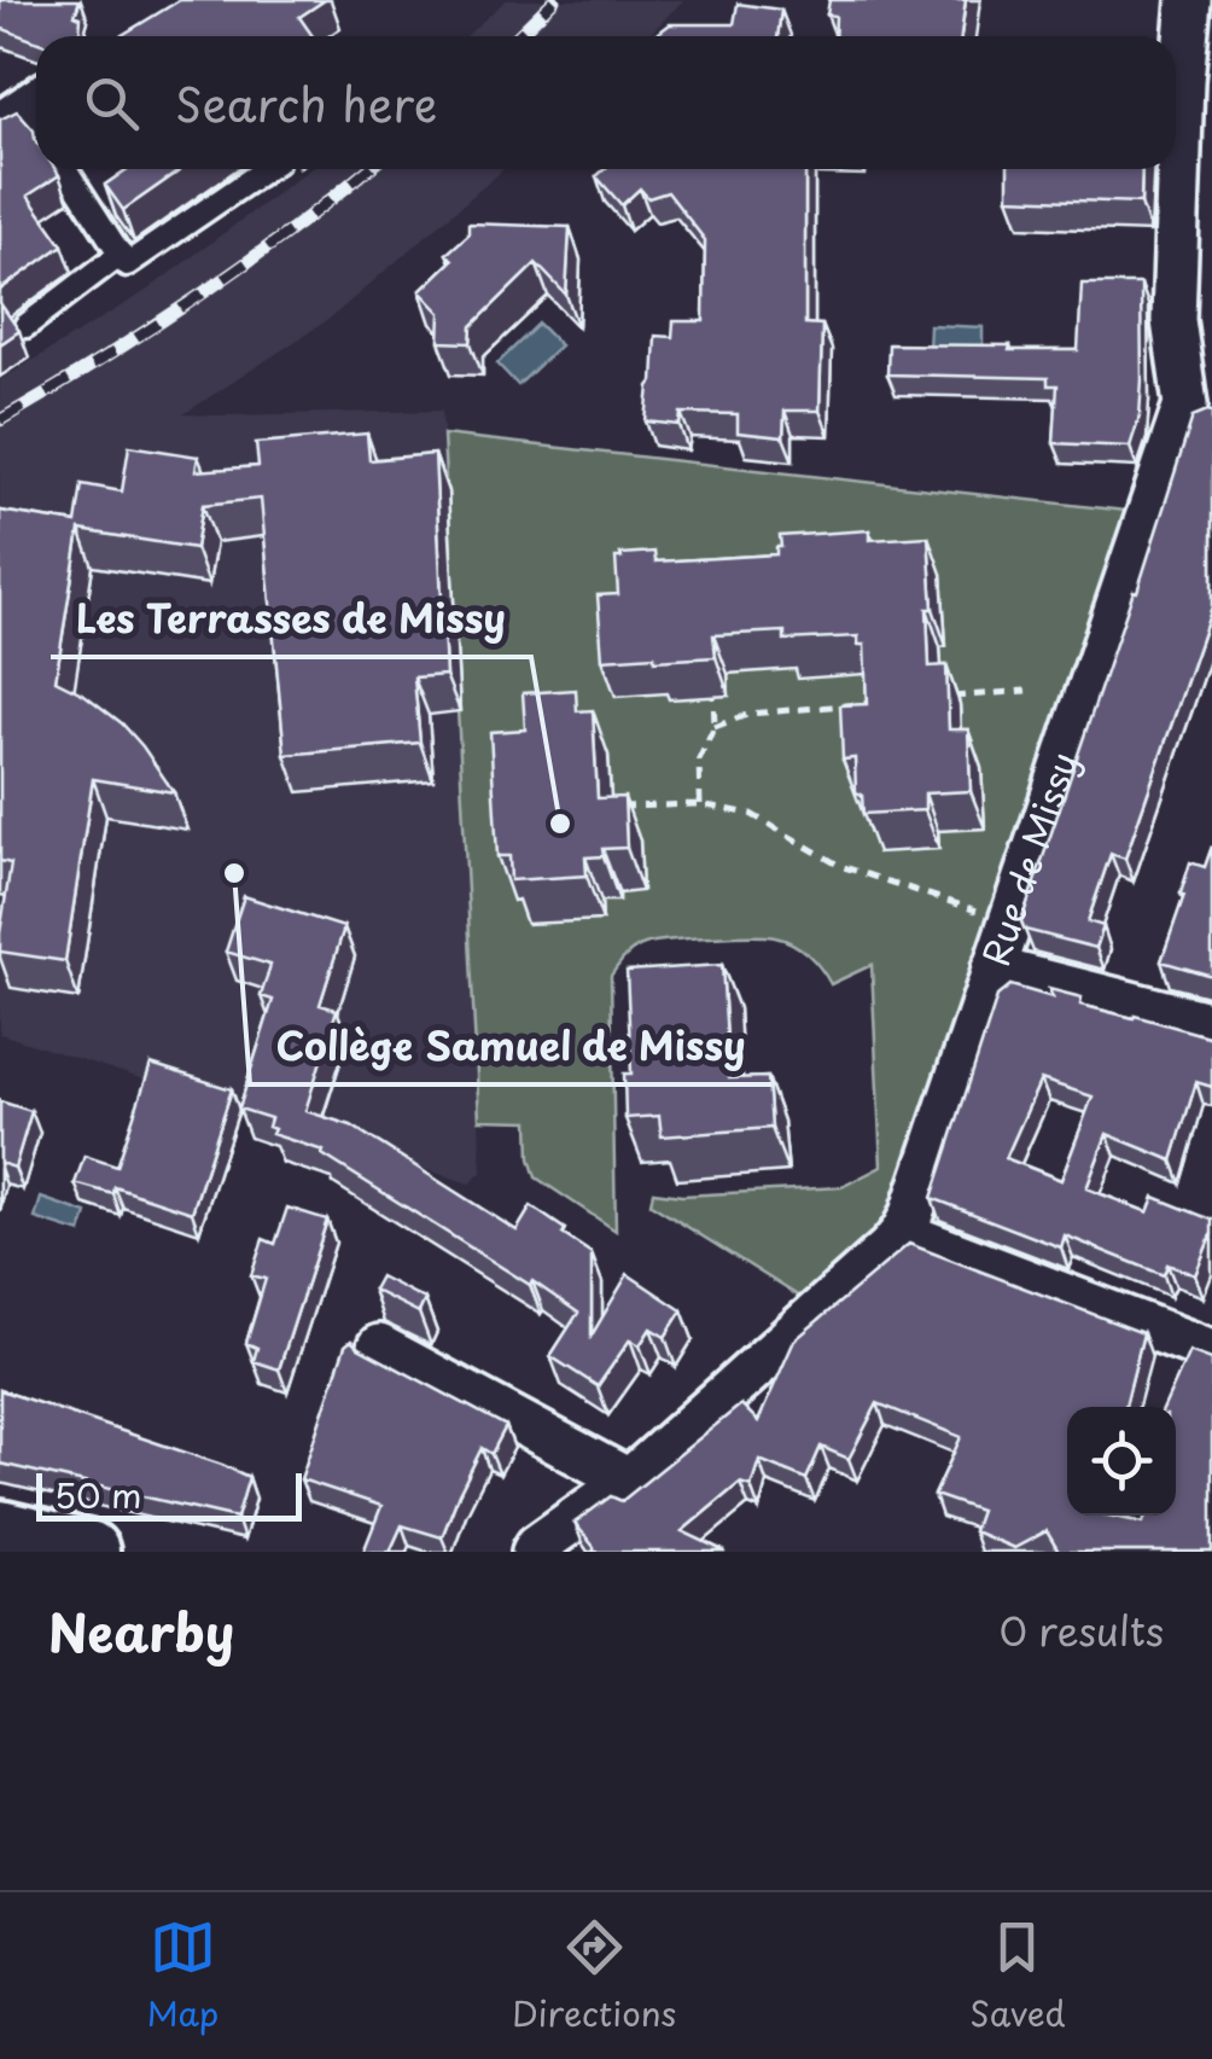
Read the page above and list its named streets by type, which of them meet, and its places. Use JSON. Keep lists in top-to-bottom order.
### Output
{
  "streets": {
    "street": ["Rue de Missy"]
  },
  "places": ["Les Terrasses de Missy", "Collège Samuel de Missy"],
  "scale_bar": "50 m",
  "page": {
    "search": "Search here",
    "scale": "50 m",
    "heading": ["Nearby", "0 results"],
    "nav": ["Map", "Directions", "Saved"]
  }
}
